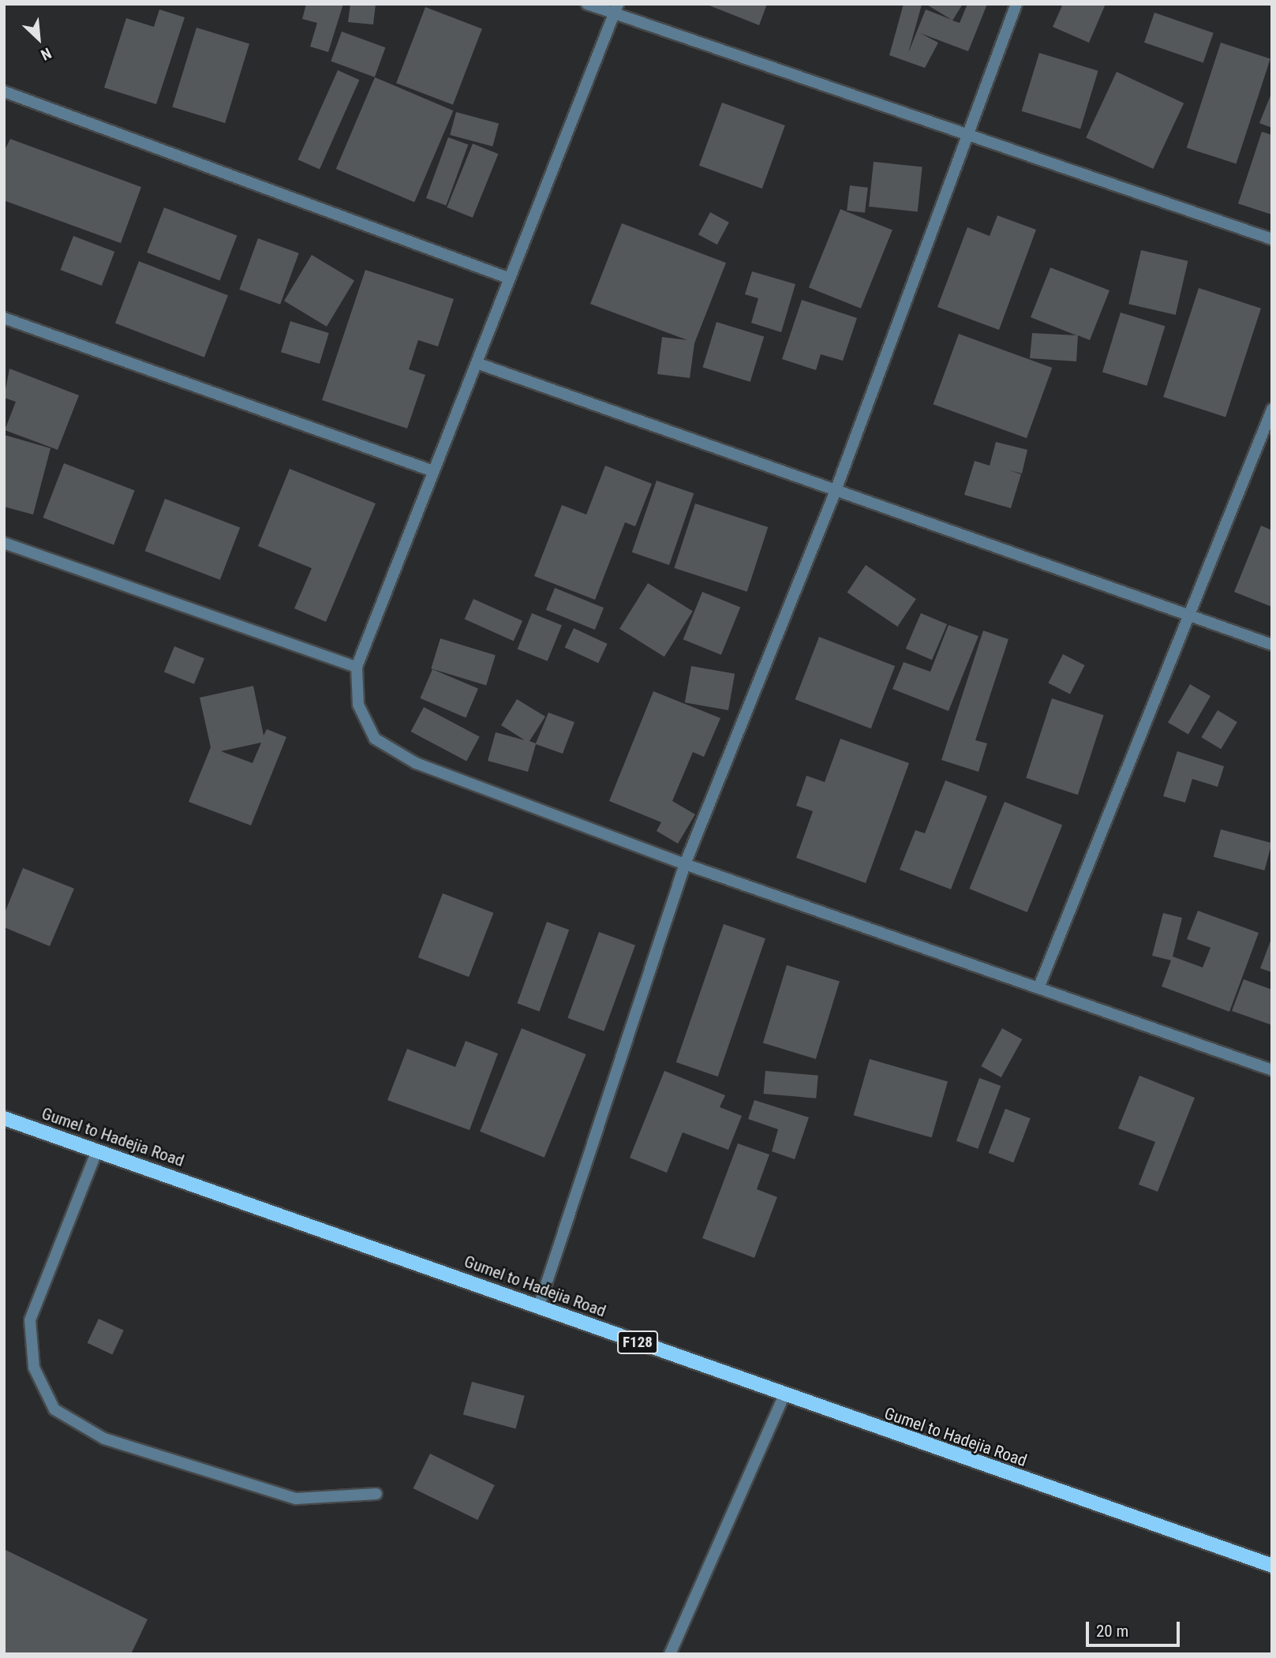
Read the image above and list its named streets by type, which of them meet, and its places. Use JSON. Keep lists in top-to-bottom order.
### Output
{
  "streets": {
    "main road": ["Gumel to Hadejia Road", "F128"]
  },
  "scale_bar": "20 m",
  "north": "bottom right"
}
